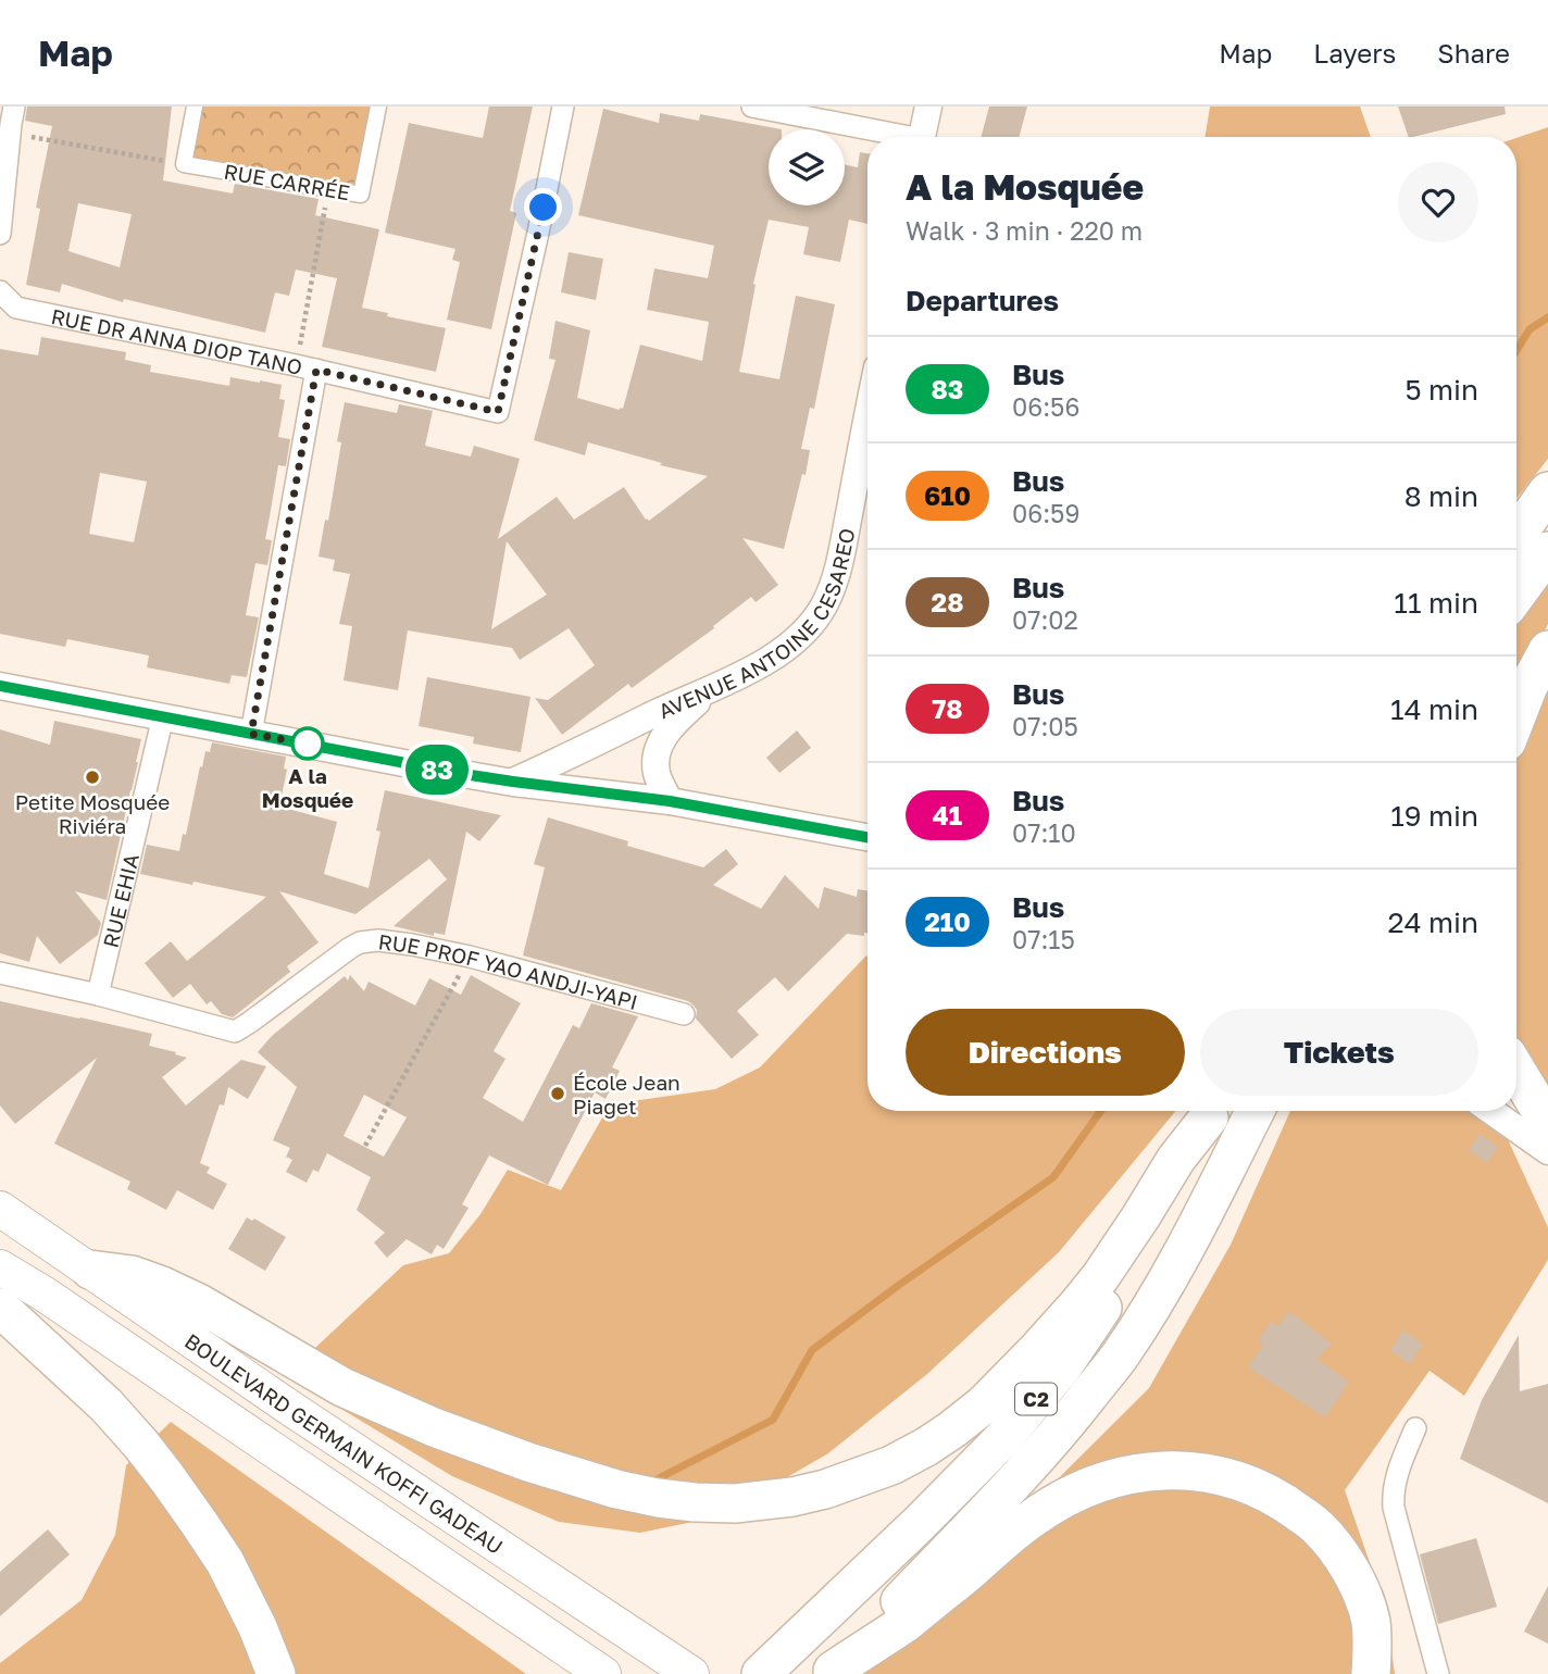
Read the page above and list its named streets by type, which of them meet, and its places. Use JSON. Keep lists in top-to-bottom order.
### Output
{
  "streets": {
    "highway": ["C2"],
    "main road": ["BOULEVARD GERMAIN KOFFI GADEAU"],
    "street": [
      "RUE CARRÉE",
      "RUE DR ANNA DIOP TANO",
      "AVENUE ANTOINE CESAREO",
      "RUE EHIA",
      "RUE PROF YAO ANDJI-YAPI"
    ]
  },
  "crossings": [
    ["RUE EHIA", "RUE PROF YAO ANDJI-YAPI"]
  ],
  "places": ["A la Mosquée", "Petite Mosquée Riviéra", "École Jean Piaget"],
  "lines": ["bus line 83"],
  "page": {
    "header": "Map",
    "nav": ["Map", "Layers", "Share"],
    "on_map": "83",
    "heading": [
      ["A la Mosquée", "Walk · 3 min · 220 m"],
      "Departures"
    ],
    "list": [
      {
        "mark": "83",
        "name": "Bus",
        "note": "06:56",
        "value": "5 min"
      },
      {
        "mark": "610",
        "name": "Bus",
        "note": "06:59",
        "value": "8 min"
      },
      {
        "mark": "28",
        "name": "Bus",
        "note": "07:02",
        "value": "11 min"
      },
      {
        "mark": "78",
        "name": "Bus",
        "note": "07:05",
        "value": "14 min"
      },
      {
        "mark": "41",
        "name": "Bus",
        "note": "07:10",
        "value": "19 min"
      },
      {
        "mark": "210",
        "name": "Bus",
        "note": "07:15",
        "value": "24 min"
      }
    ],
    "buttons": ["Directions", "Tickets"]
  }
}
